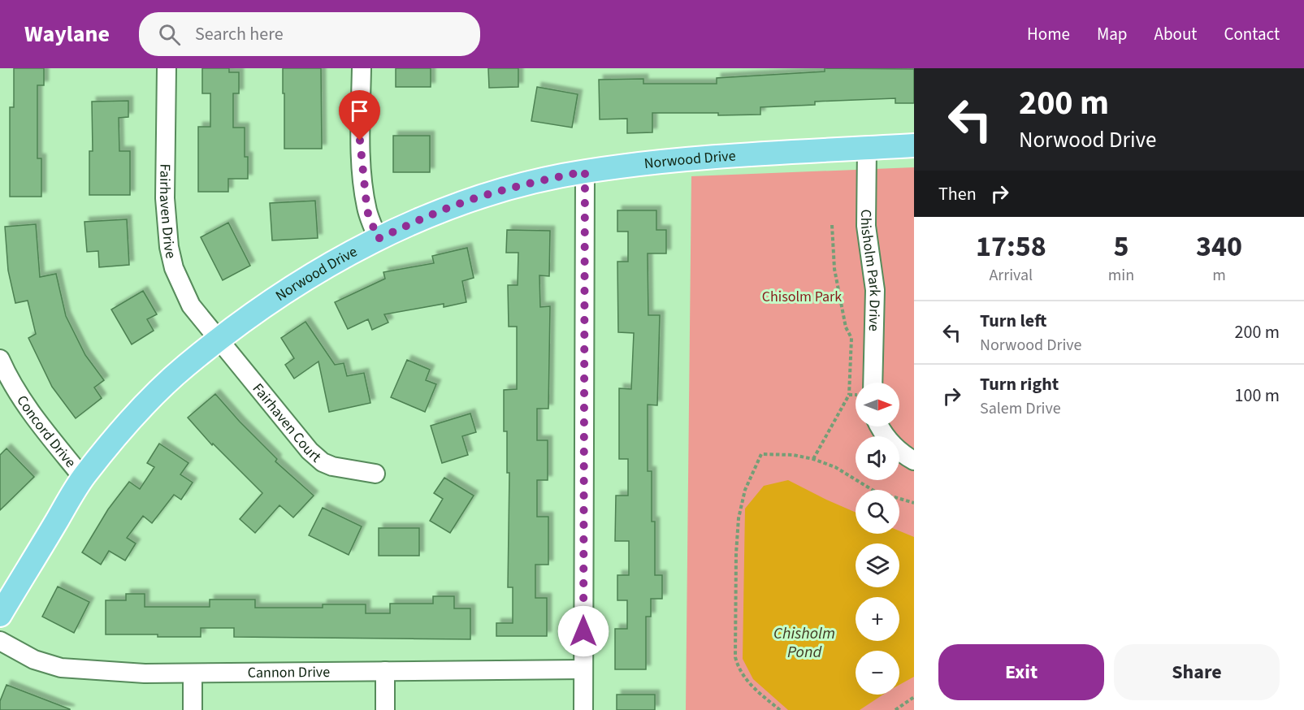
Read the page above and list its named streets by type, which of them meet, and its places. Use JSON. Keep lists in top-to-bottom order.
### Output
{
  "streets": {
    "main road": ["Norwood Drive"],
    "street": [
      "Fairhaven Drive",
      "Chisholm Park Drive",
      "Fairhaven Court",
      "Concord Drive",
      "Cannon Drive"
    ]
  },
  "crossings": [
    ["Norwood Drive", "Fairhaven Drive"],
    ["Norwood Drive", "Chisholm Park Drive"],
    ["Norwood Drive", "Fairhaven Court"],
    ["Norwood Drive", "Concord Drive"],
    ["Fairhaven Drive", "Fairhaven Court"]
  ],
  "water": ["Chisholm Pond"],
  "parks": ["Chisolm Park"],
  "north": "right",
  "page": {
    "header": "Waylane",
    "search": "Search here",
    "nav": [
      "Home",
      "Map",
      "About",
      "Contact"
    ],
    "turn": ["200 m", "Norwood Drive"],
    "then": "Then",
    "eta": [
      "17:58",
      "Arrival",
      "5",
      "min",
      "340",
      "m"
    ],
    "list": [
      {
        "name": "Turn left",
        "note": "Norwood Drive",
        "value": "200 m"
      },
      {
        "name": "Turn right",
        "note": "Salem Drive",
        "value": "100 m"
      }
    ],
    "map_buttons": ["+", "−"],
    "buttons": ["Exit", "Share"]
  }
}
